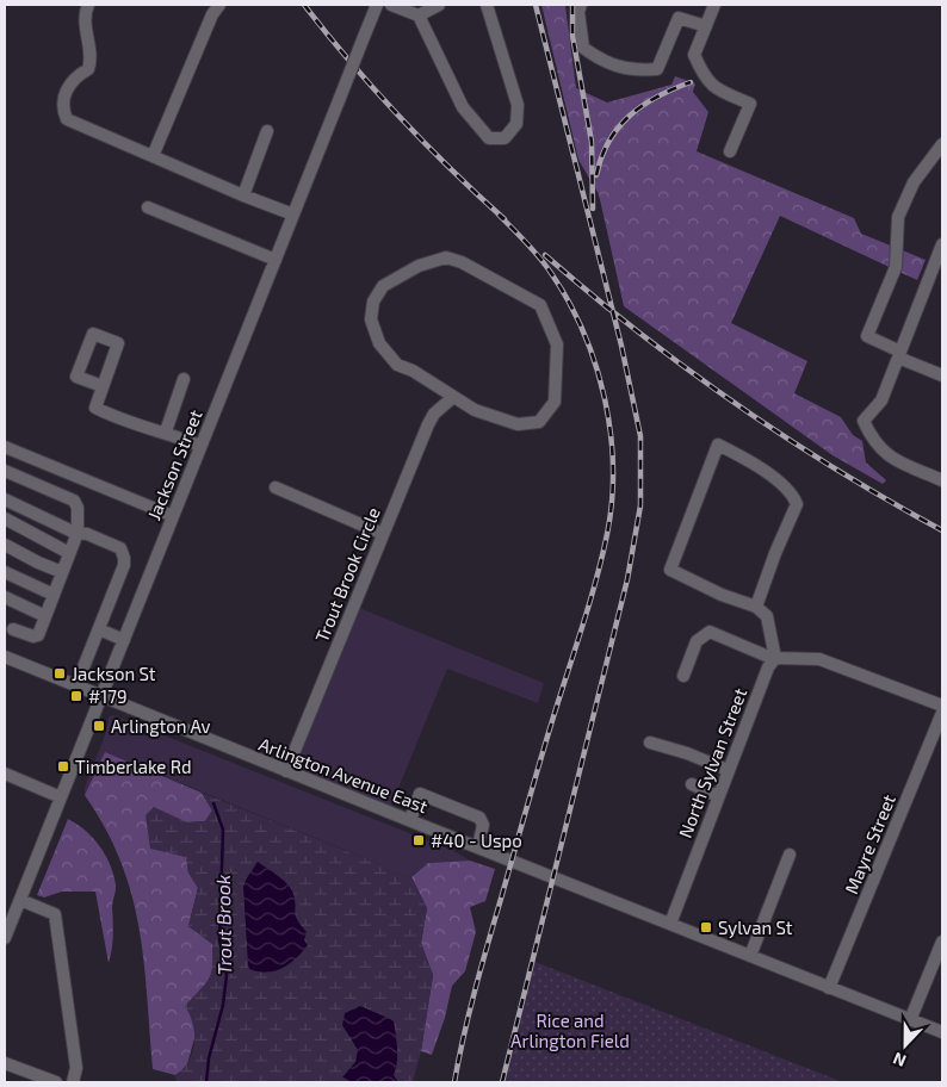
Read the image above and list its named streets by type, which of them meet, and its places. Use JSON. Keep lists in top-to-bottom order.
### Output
{
  "streets": {
    "street": [
      "Jackson Street",
      "Trout Brook Circle",
      "North Sylvan Street",
      "Arlington Avenue East",
      "Mayre Street"
    ]
  },
  "crossings": [
    ["Jackson Street", "Arlington Avenue East"],
    ["Trout Brook Circle", "Arlington Avenue East"],
    ["North Sylvan Street", "Arlington Avenue East"],
    ["Arlington Avenue East", "Mayre Street"]
  ],
  "water": ["Trout Brook"],
  "parks": ["Rice and Arlington Field"],
  "places": {
    "transit": [
      "Jackson St",
      "#179",
      "Arlington Av",
      "Timberlake Rd",
      "#40 - Uspo",
      "Sylvan St"
    ]
  },
  "north": "bottom"
}
